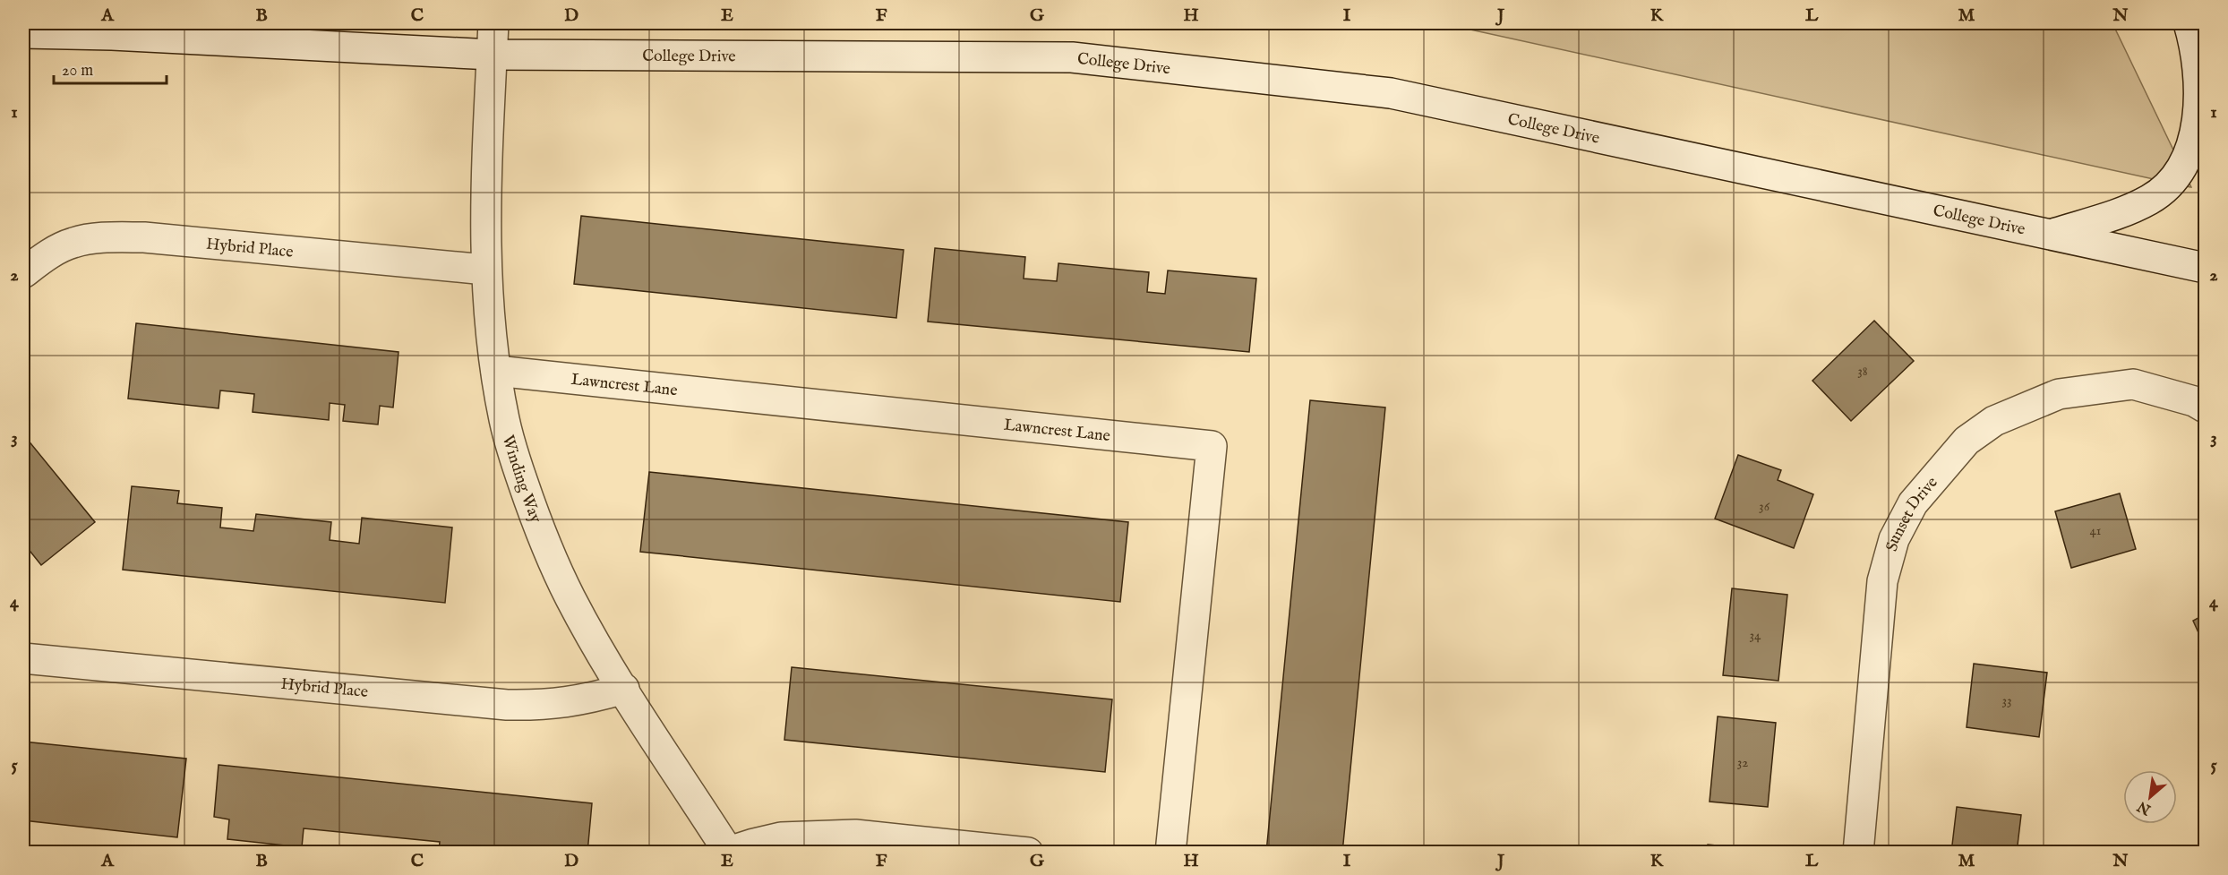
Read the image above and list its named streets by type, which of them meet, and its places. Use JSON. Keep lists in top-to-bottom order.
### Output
{
  "streets": {
    "street": [
      "College Drive",
      "Hybrid Place",
      "Lawncrest Lane",
      "Winding Way",
      "Sunset Drive"
    ]
  },
  "crossings": [
    ["College Drive", "Winding Way"],
    ["Hybrid Place", "Winding Way"],
    ["Lawncrest Lane", "Winding Way"]
  ],
  "house_numbers": [
    "38",
    "36",
    "41",
    "34",
    "33",
    "32"
  ],
  "scale_bar": "20 m",
  "north": "bottom left",
  "grid": {
    "columns": [
      "A",
      "B",
      "C",
      "D",
      "E",
      "F",
      "G",
      "H",
      "I",
      "J",
      "K",
      "L",
      "M",
      "N"
    ],
    "rows": [
      "1",
      "2",
      "3",
      "4",
      "5"
    ]
  }
}
